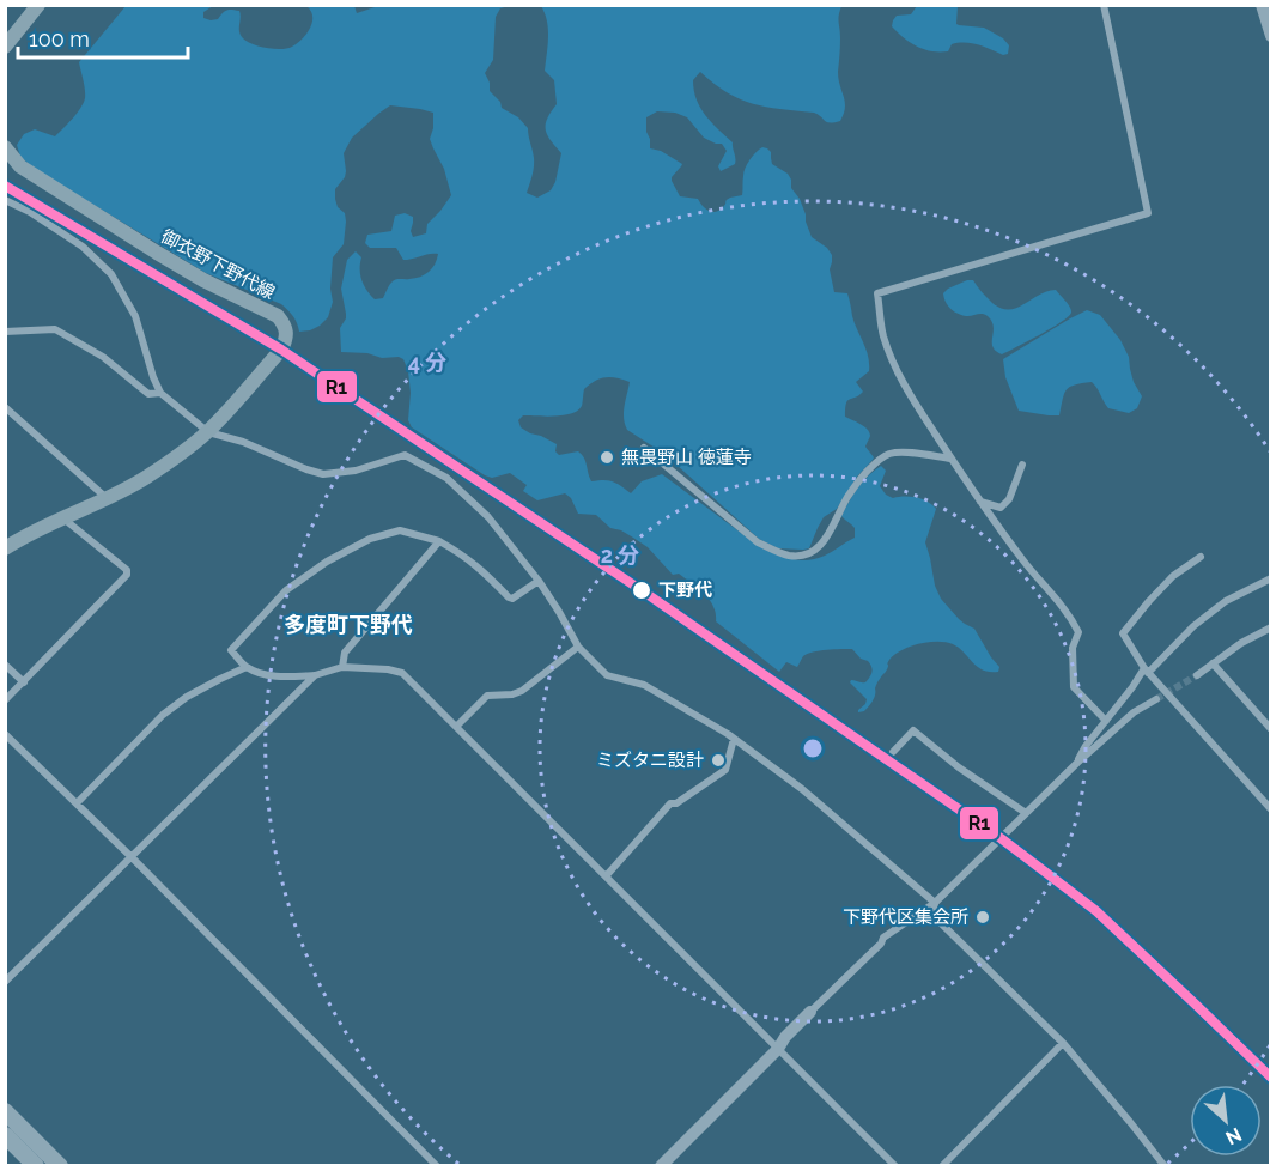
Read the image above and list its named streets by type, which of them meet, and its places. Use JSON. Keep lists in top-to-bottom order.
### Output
{
  "streets": {
    "main road": ["御衣野下野代線"]
  },
  "districts": ["多度町下野代"],
  "places": [
    "無畏野山 徳蓮寺",
    "下野代",
    "ミズタニ設計",
    "下野代区集会所"
  ],
  "lines": ["transit line R1"],
  "scale_bar": "100 m",
  "north": "bottom right",
  "rings": ["4 分", "2 分"]
}
